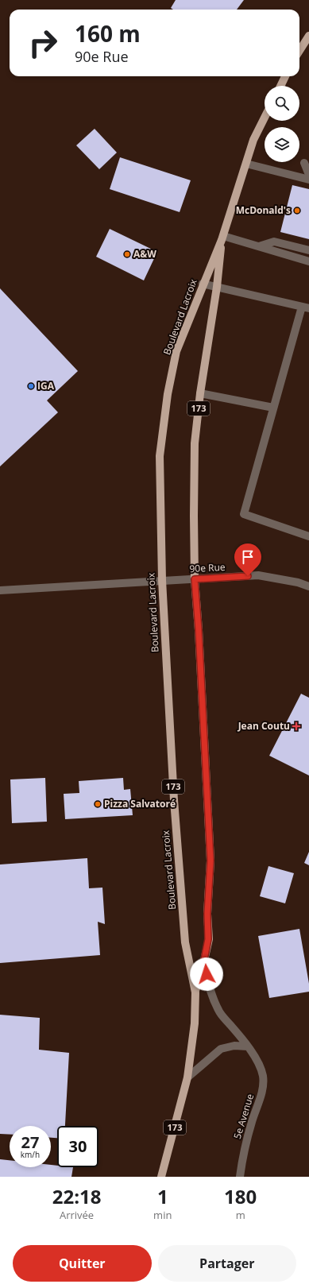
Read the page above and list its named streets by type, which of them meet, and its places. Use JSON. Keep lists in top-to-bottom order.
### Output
{
  "streets": {
    "main road": ["Boulevard Lacroix", "173"],
    "street": ["90e Rue", "5e Avenue"]
  },
  "crossings": [
    ["Boulevard Lacroix", "90e Rue"],
    ["Boulevard Lacroix", "5e Avenue"]
  ],
  "places": {
    "other": [
      "McDonald's",
      "A&W",
      "IGA",
      "Pizza Salvatoré"
    ],
    "health": ["Jean Coutu"]
  },
  "page": {
    "turn": ["160 m", "90e Rue"],
    "speed": "27 km/h",
    "limit": "30",
    "eta": [
      "22:18",
      "Arrivée",
      "1",
      "min",
      "180",
      "m"
    ],
    "buttons": ["Quitter", "Partager"]
  }
}
